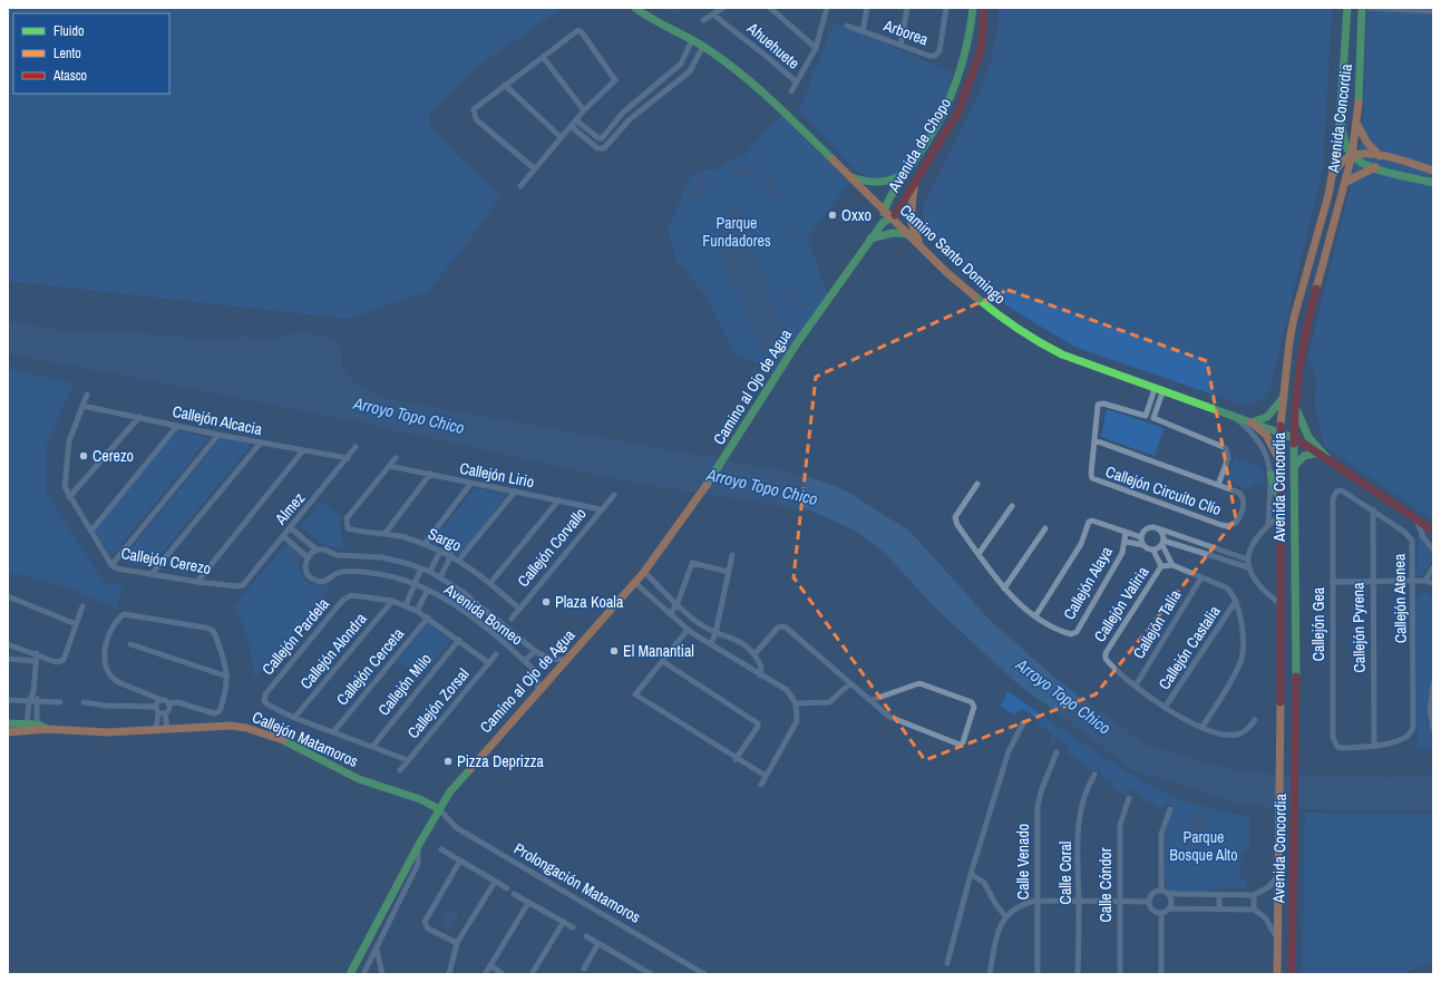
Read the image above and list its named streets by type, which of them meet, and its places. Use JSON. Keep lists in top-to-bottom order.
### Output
{
  "streets": {
    "street": [
      "Arborea",
      "Ahuehuete",
      "Avenida Concordia",
      "Avenida de Chopo",
      "Camino Santo Domingo",
      "Camino al Ojo de Agua",
      "Callejón Alcacia",
      "Callejón Lirio",
      "Callejón Circuito Clío",
      "Almez",
      "Sargo",
      "Callejón Corvallo",
      "Callejón Cerezo",
      "Callejón Alaya",
      "Callejón Atenea",
      "Callejón Valiria",
      "Avenida Borneo",
      "Callejón Talía",
      "Callejón Gea",
      "Callejón Pyrena",
      "Callejón Pardela",
      "Callejón Castalia",
      "Callejón Alondra",
      "Callejón Cerceta",
      "Callejón Milo",
      "Callejón Zorsal",
      "Callejón Matamoros",
      "Calle Venado",
      "Calle Coral",
      "Prolongación Matamoros",
      "Calle Cóndor"
    ]
  },
  "crossings": [
    ["Avenida Concordia", "Camino Santo Domingo"],
    ["Avenida de Chopo", "Camino Santo Domingo"],
    ["Avenida de Chopo", "Camino al Ojo de Agua"],
    ["Camino Santo Domingo", "Camino al Ojo de Agua"],
    ["Camino Santo Domingo", "Callejón Circuito Clío"],
    ["Camino al Ojo de Agua", "Avenida Borneo"],
    ["Camino al Ojo de Agua", "Callejón Matamoros"],
    ["Camino al Ojo de Agua", "Prolongación Matamoros"],
    ["Callejón Alcacia", "Almez"],
    ["Callejón Alcacia", "Callejón Cerezo"],
    ["Callejón Lirio", "Sargo"],
    ["Callejón Lirio", "Callejón Corvallo"],
    ["Almez", "Callejón Cerezo"],
    ["Sargo", "Callejón Corvallo"],
    ["Callejón Atenea", "Callejón Gea"],
    ["Callejón Atenea", "Callejón Pyrena"],
    ["Callejón Valiria", "Callejón Talía"],
    ["Callejón Gea", "Callejón Pyrena"],
    ["Callejón Pardela", "Callejón Alondra"],
    ["Callejón Pardela", "Callejón Cerceta"],
    ["Callejón Pardela", "Callejón Milo"],
    ["Callejón Pardela", "Callejón Zorsal"],
    ["Callejón Matamoros", "Prolongación Matamoros"]
  ],
  "water": ["Arroyo Topo Chico"],
  "parks": ["Parque Fundadores", "Parque Bosque Alto"],
  "places": [
    "Oxxo",
    "Cerezo",
    "Plaza Koala",
    "El Manantial",
    "Pizza Deprizza"
  ],
  "legend": ["Fluido", "Lento", "Atasco"]
}
